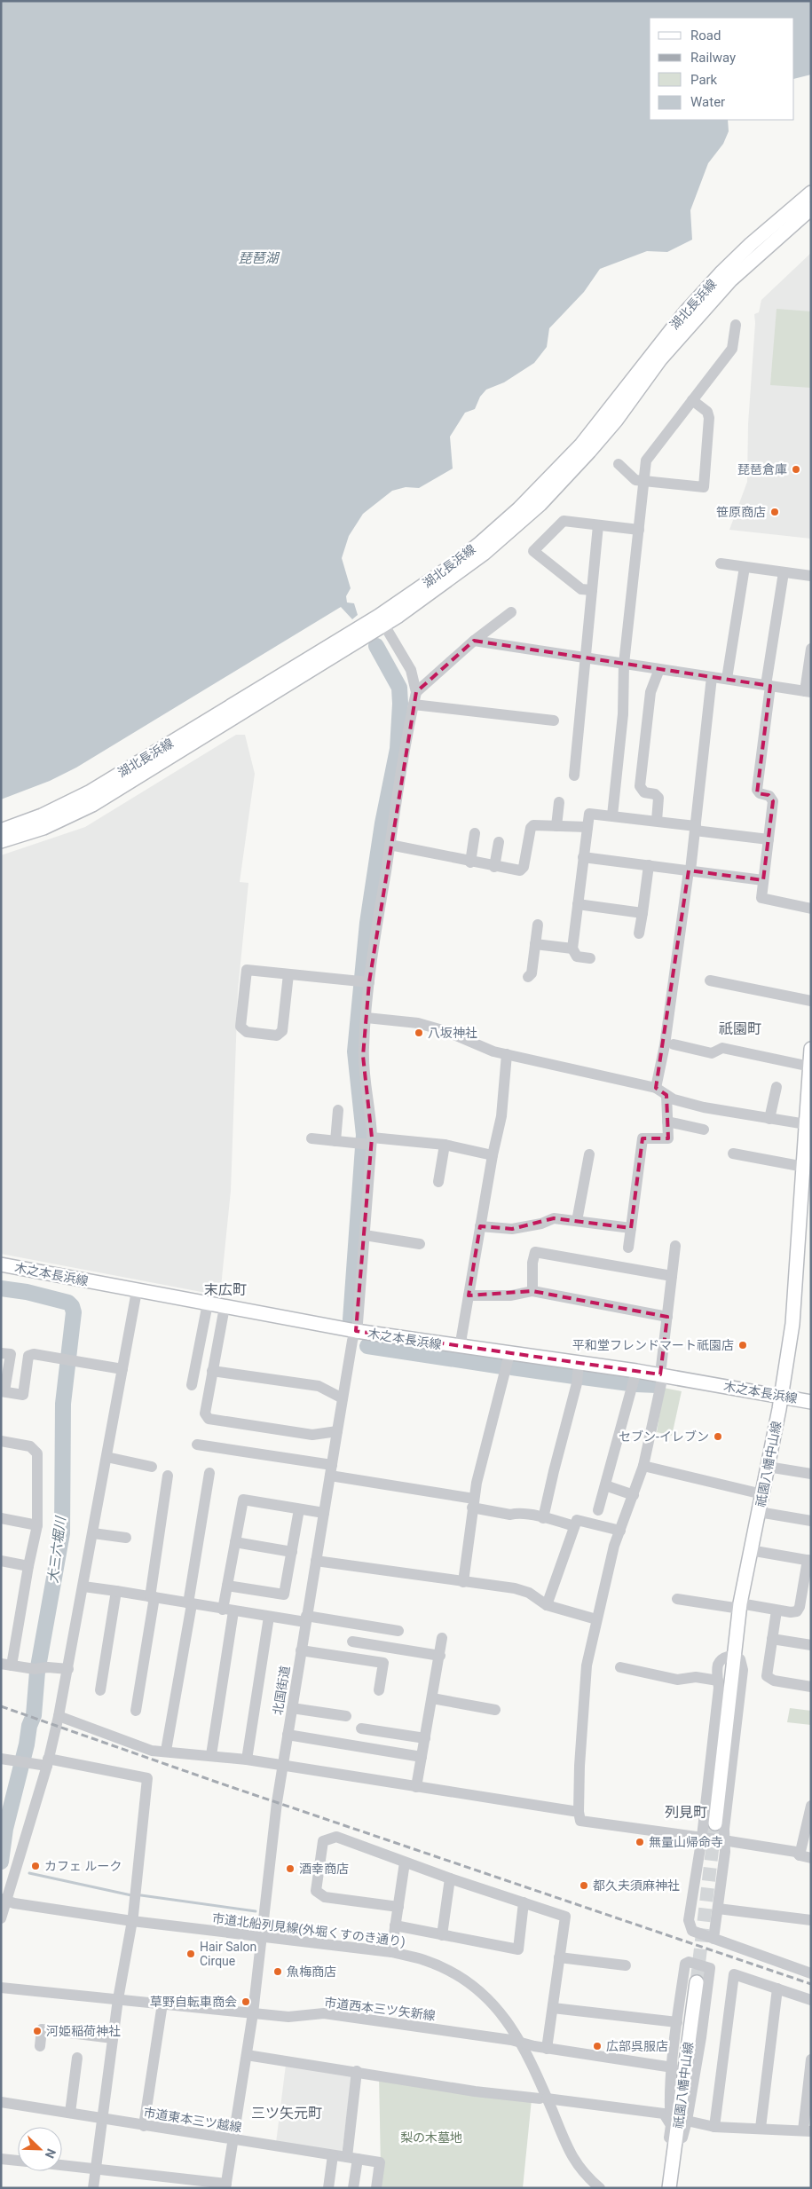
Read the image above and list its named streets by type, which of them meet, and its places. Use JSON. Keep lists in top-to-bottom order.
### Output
{
  "streets": {
    "main road": ["湖北長浜線", "木之本長浜線", "祇園八幡中山線"],
    "street": [
      "北国街道",
      "市道北船列見線(外堀くすのき通り)",
      "市道西本三ツ矢新線",
      "市道東本三ツ越線"
    ]
  },
  "crossings": [
    ["木之本長浜線", "祇園八幡中山線"],
    ["木之本長浜線", "北国街道"],
    ["北国街道", "市道北船列見線(外堀くすのき通り)"],
    ["北国街道", "市道西本三ツ矢新線"],
    ["北国街道", "市道東本三ツ越線"],
    ["市道北船列見線(外堀くすのき通り)", "市道西本三ツ矢新線"]
  ],
  "districts": [
    "祇園町",
    "末広町",
    "列見町",
    "三ツ矢元町"
  ],
  "water": ["琵琶湖", "大三六堀川"],
  "parks": ["梨の木墓地"],
  "places": [
    "琵琶倉庫",
    "笹原商店",
    "八坂神社",
    "平和堂フレンドマート祇園店",
    "セブン-イレブン",
    "無量山帰命寺",
    "カフェ ルーク",
    "酒幸商店",
    "都久夫須麻神社",
    "Hair Salon Cirque",
    "魚梅商店",
    "草野自転車商会",
    "河姫稲荷神社",
    "広部呉服店"
  ],
  "legend": [
    "Road",
    "Railway",
    "Park",
    "Water"
  ],
  "north": "bottom right"
}
